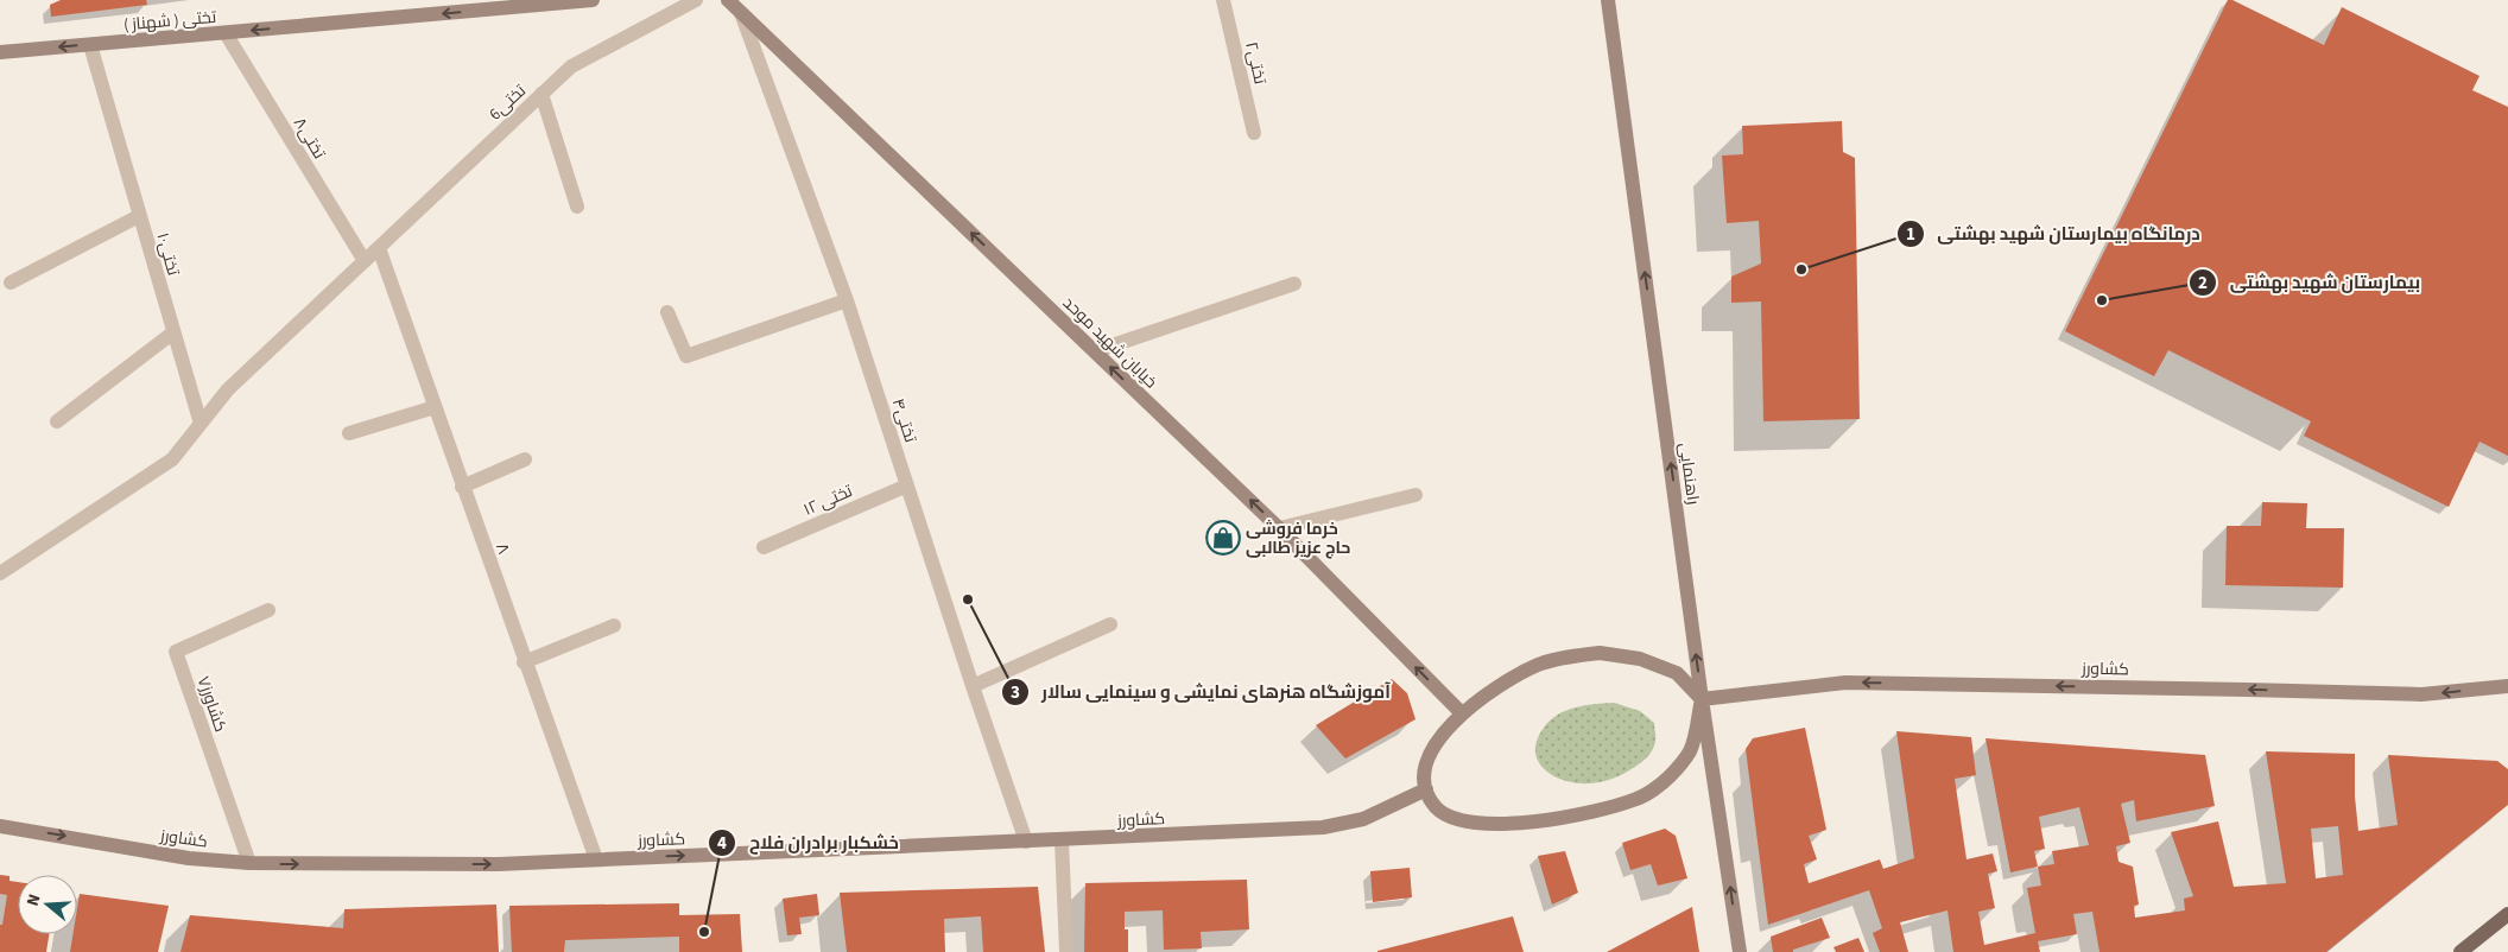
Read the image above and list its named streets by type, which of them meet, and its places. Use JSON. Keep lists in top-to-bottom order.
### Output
{
  "streets": {
    "street": [
      "تختی ( شهناز )",
      "تختی۲",
      "6تختی",
      "تختی۸",
      "تختی۱۰",
      "خیابان شهید موحد",
      "تختی۴",
      "راهنمایی",
      "۱۲ تختی",
      "۸",
      "کشاورز",
      "۷کشاورز"
    ]
  },
  "crossings": [
    ["تختی ( شهناز )", "تختی۸"],
    ["تختی ( شهناز )", "تختی۱۰"],
    ["6تختی", "تختی۸"],
    ["6تختی", "تختی۱۰"],
    ["6تختی", "۸"],
    ["خیابان شهید موحد", "تختی۴"],
    ["تختی۴", "۱۲ تختی"],
    ["تختی۴", "کشاورز"],
    ["راهنمایی", "کشاورز"],
    ["۸", "کشاورز"],
    ["کشاورز", "۷کشاورز"]
  ],
  "one_way": ["تختی ( شهناز )", "خیابان شهید موحد", "راهنمایی"],
  "places": {
    "other": [
      "درمانگاه بیمارستان شهید بهشتی",
      "بیمارستان شهید بهشتی",
      "آموزشگاه هنرهای نمایشی و سینمایی سالار",
      "خشکبار برادران فلاح"
    ],
    "shop": ["خرما فروشی حاج عزیز طالبی"]
  },
  "north": "left"
}
